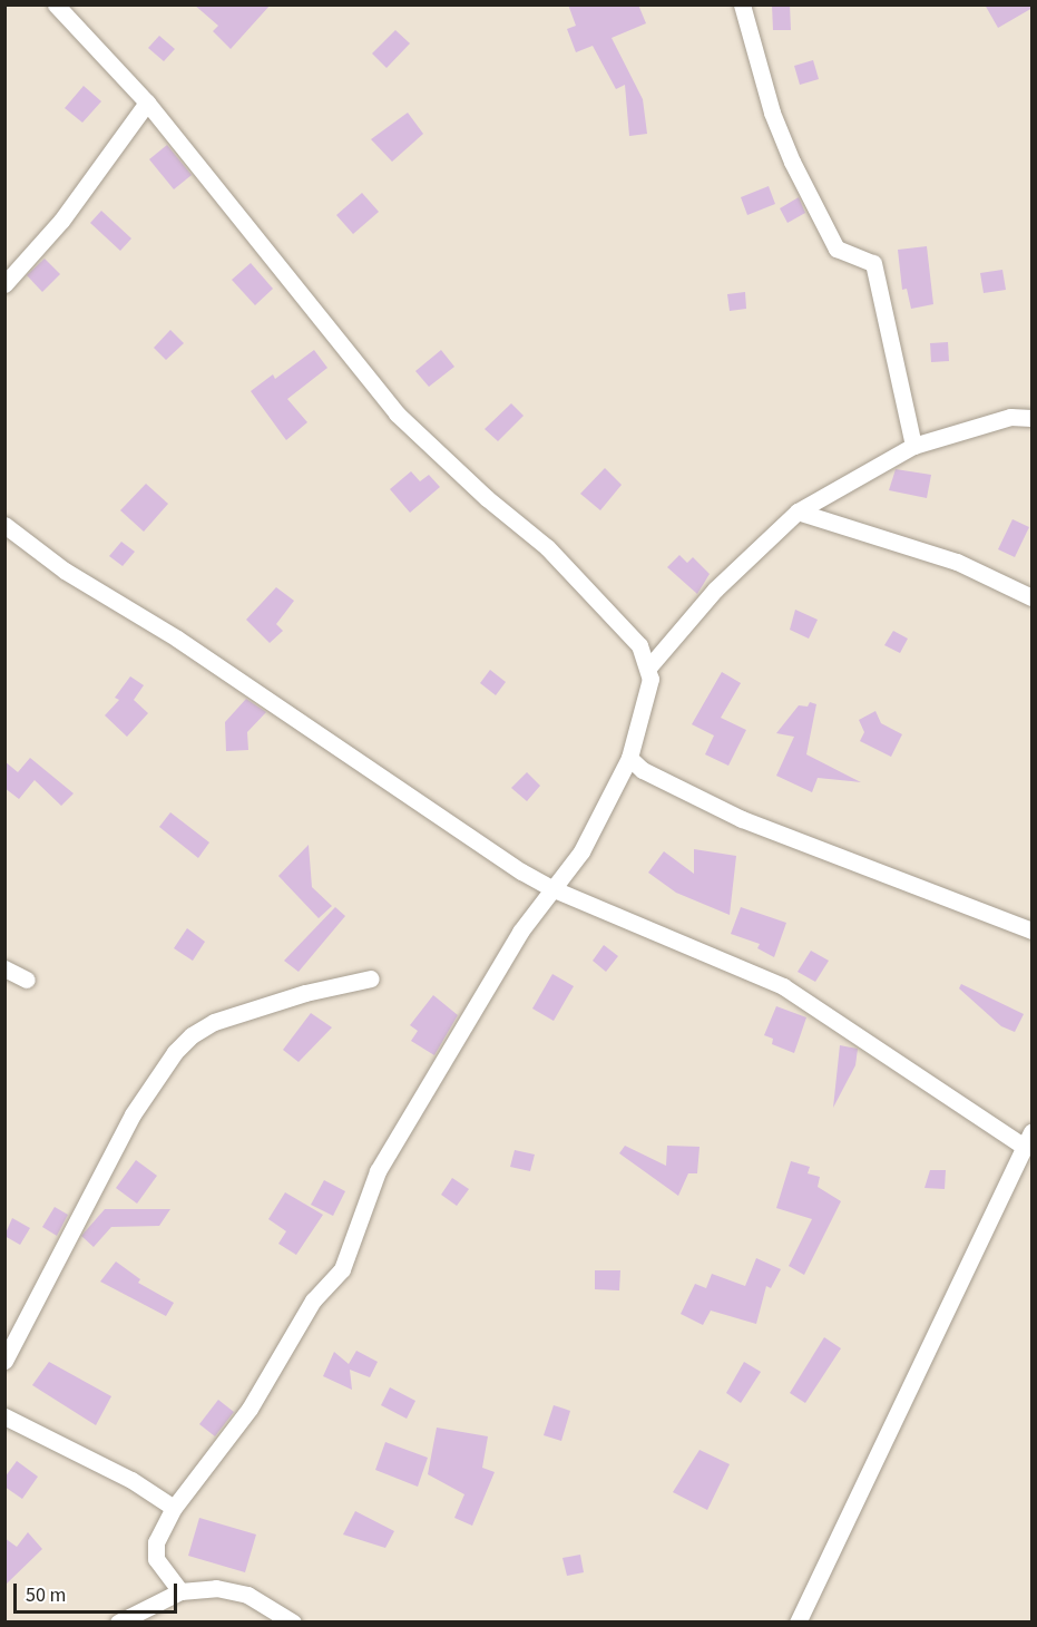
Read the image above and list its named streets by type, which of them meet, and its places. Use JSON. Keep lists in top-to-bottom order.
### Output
{
  "scale_bar": "50 m"
}
